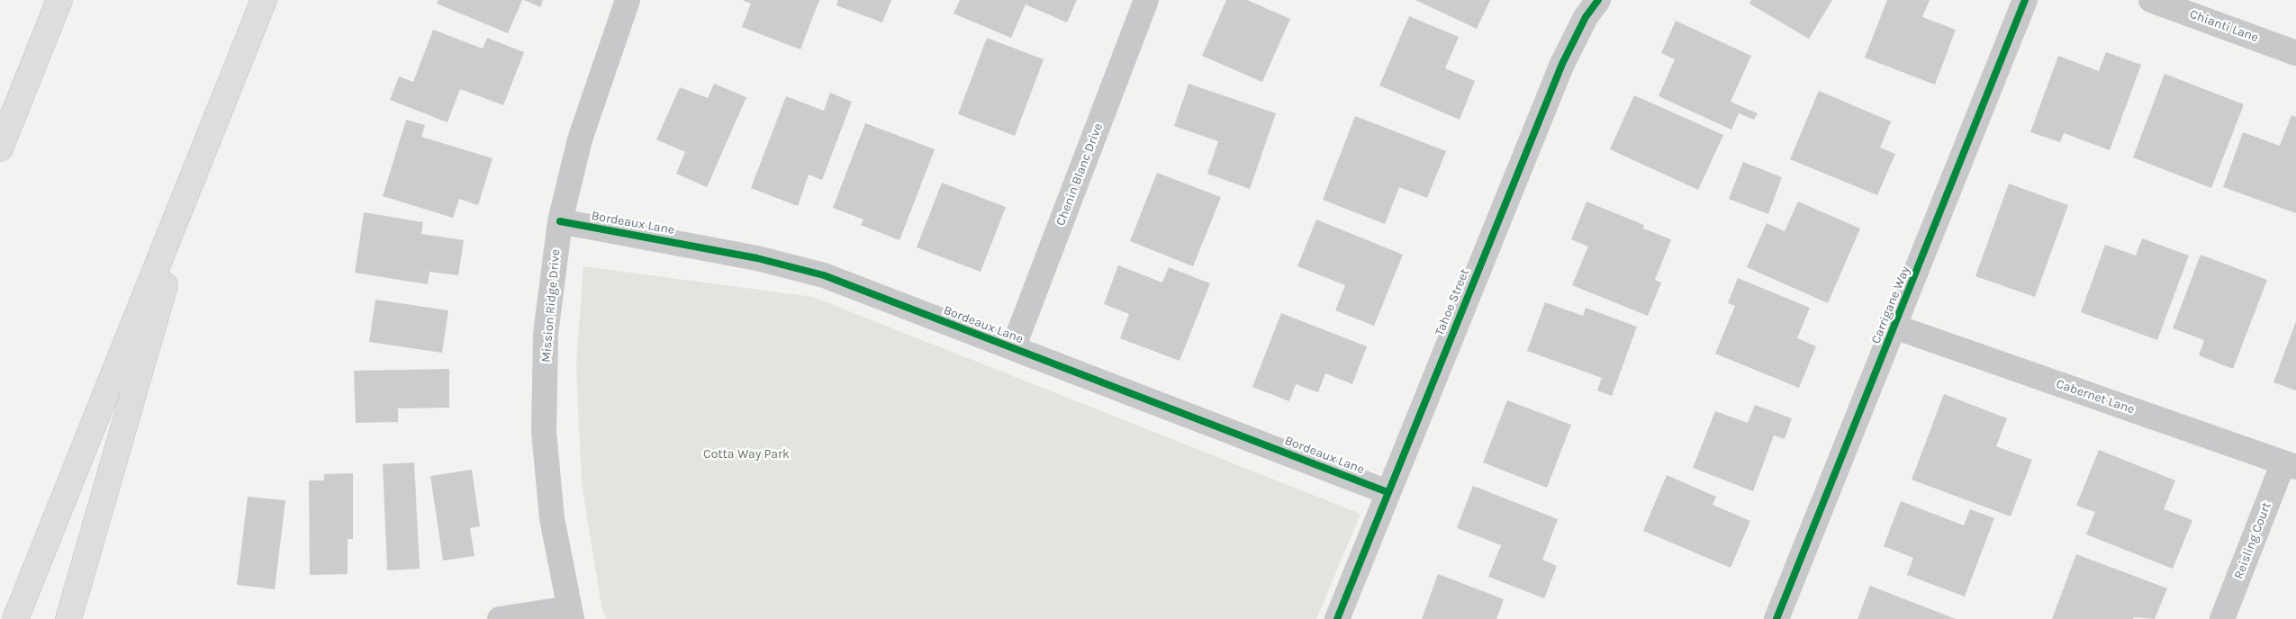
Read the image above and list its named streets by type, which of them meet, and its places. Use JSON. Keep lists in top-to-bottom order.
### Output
{
  "streets": {
    "street": [
      "Chianti Lane",
      "Chenin Blanc Drive",
      "Bordeaux Lane",
      "Tahoe Street",
      "Carrigane Way",
      "Mission Ridge Drive",
      "Cabernet Lane",
      "Reisling Court"
    ]
  },
  "crossings": [
    ["Chenin Blanc Drive", "Bordeaux Lane"],
    ["Bordeaux Lane", "Tahoe Street"],
    ["Bordeaux Lane", "Mission Ridge Drive"],
    ["Carrigane Way", "Cabernet Lane"],
    ["Cabernet Lane", "Reisling Court"]
  ],
  "parks": ["Cotta Way Park"]
}
